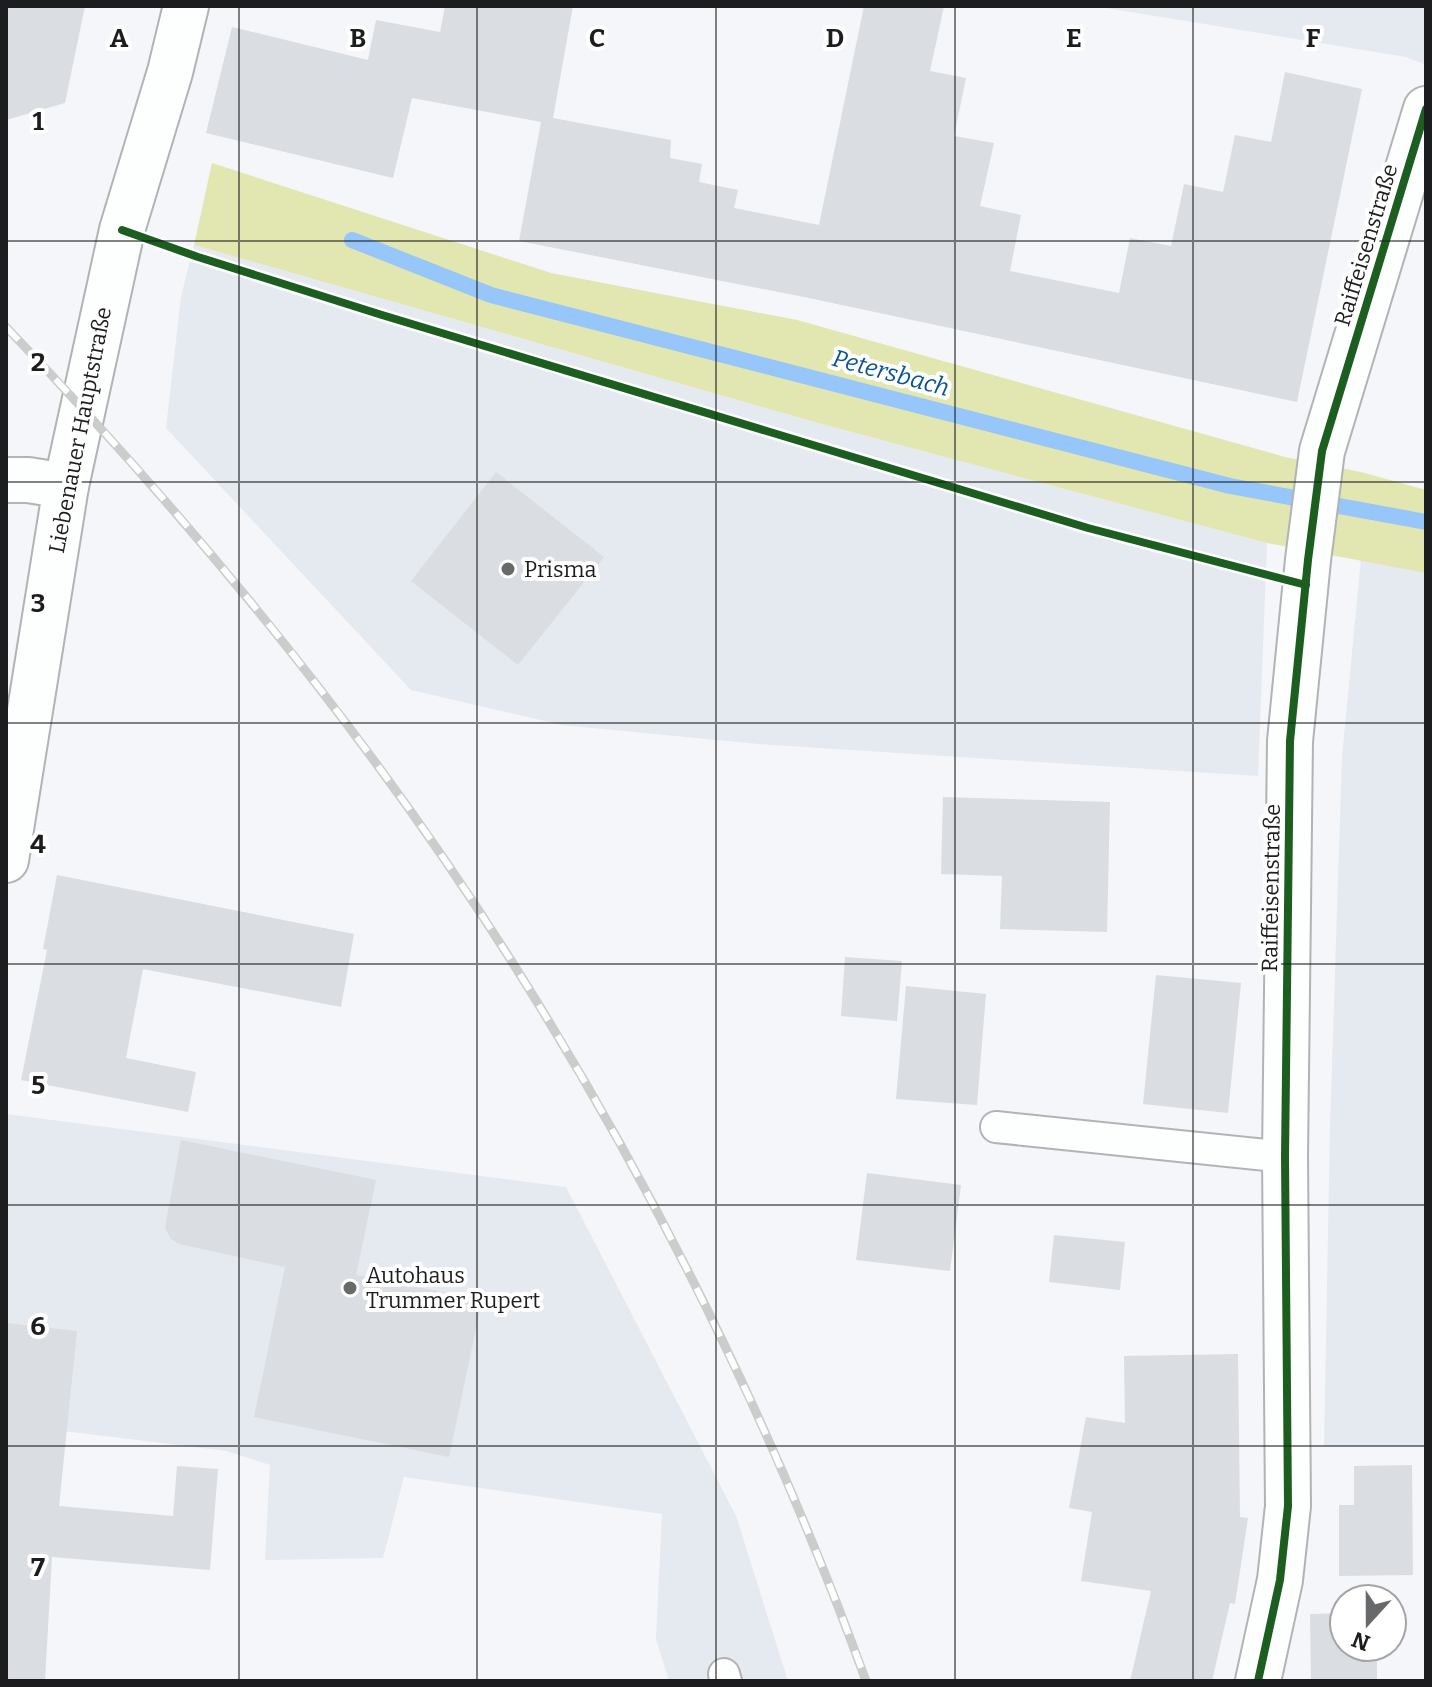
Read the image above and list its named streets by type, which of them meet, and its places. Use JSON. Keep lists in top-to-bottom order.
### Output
{
  "streets": {
    "street": ["Raiffeisenstraße", "Liebenauer Hauptstraße"]
  },
  "water": ["Petersbach"],
  "places": ["Prisma", "Autohaus Trummer Rupert"],
  "north": "bottom",
  "grid": {
    "columns": [
      "A",
      "B",
      "C",
      "D",
      "E",
      "F"
    ],
    "rows": [
      "1",
      "2",
      "3",
      "4",
      "5",
      "6",
      "7"
    ]
  }
}
